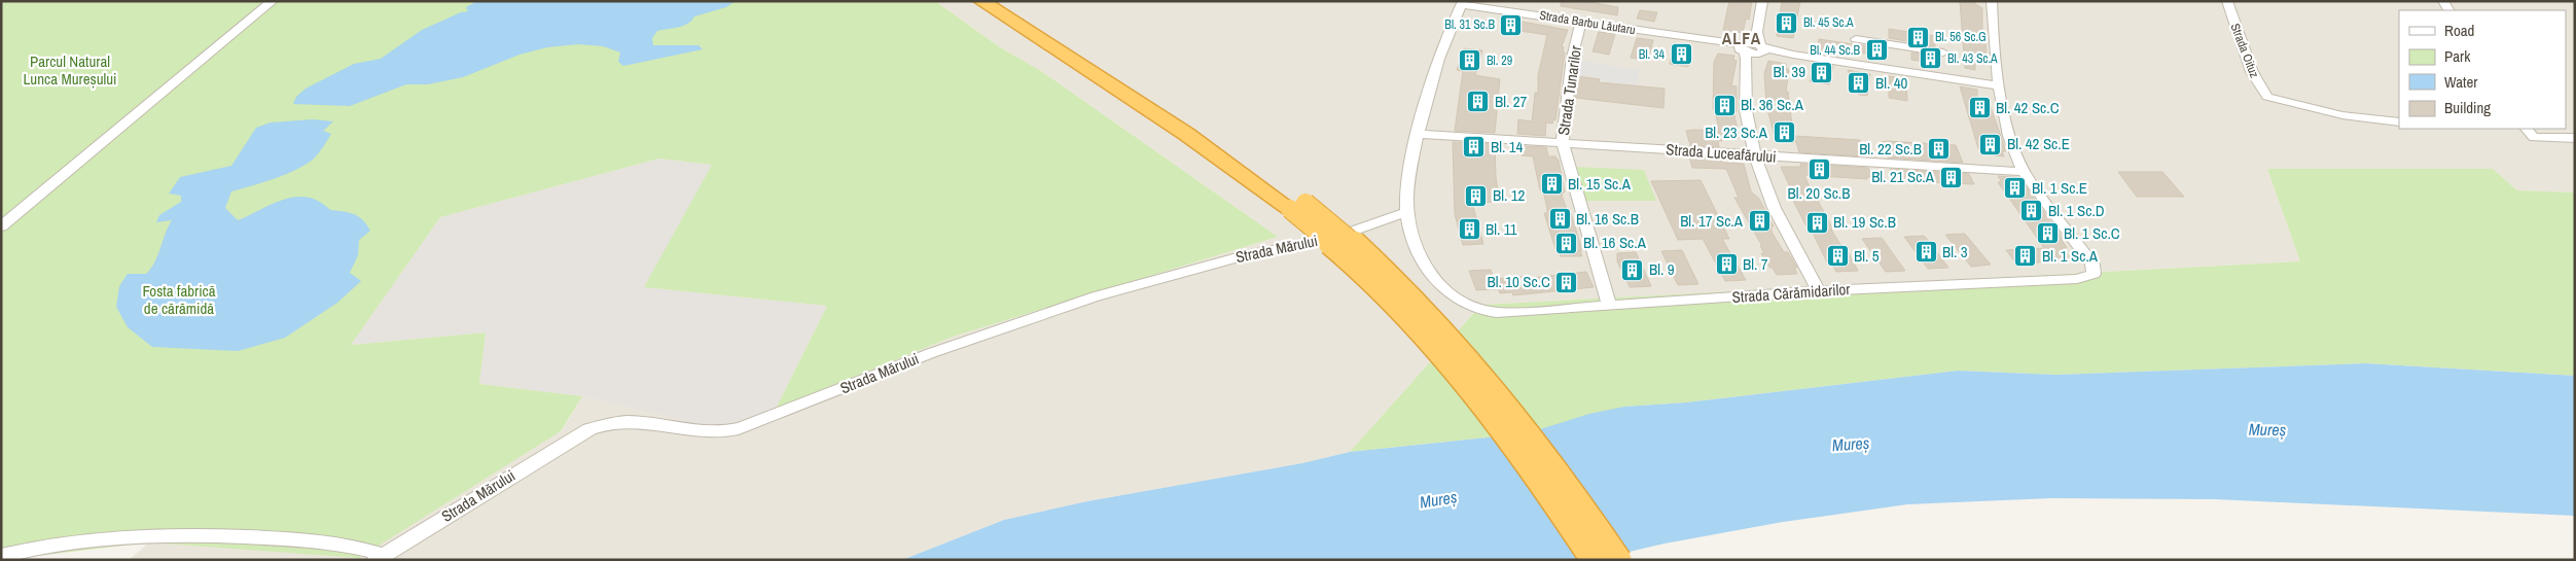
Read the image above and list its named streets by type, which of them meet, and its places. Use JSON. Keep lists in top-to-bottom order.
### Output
{
  "streets": {
    "street": [
      "Strada Barbu Lăutaru",
      "Strada Oituz",
      "Strada Tunarilor",
      "Strada Luceafărului",
      "Strada Mărului",
      "Strada Cărămidarilor"
    ]
  },
  "crossings": [
    ["Strada Barbu Lăutaru", "Strada Tunarilor"],
    ["Strada Tunarilor", "Strada Luceafărului"],
    ["Strada Tunarilor", "Strada Cărămidarilor"],
    ["Strada Luceafărului", "Strada Cărămidarilor"],
    ["Strada Mărului", "Strada Cărămidarilor"]
  ],
  "districts": ["ALFA"],
  "water": ["Mureș"],
  "parks": ["Parcul Natural Lunca Mureșului", "Fosta fabrică de cărămidă"],
  "places": {
    "building": [
      "Bl. 45 Sc.A",
      "Bl. 31 Sc.B",
      "Bl. 56 Sc.G",
      "Bl. 44 Sc.B",
      "Bl. 34",
      "Bl. 43 Sc.A",
      "Bl. 29",
      "Bl. 39",
      "Bl. 40",
      "Bl. 27",
      "Bl. 36 Sc.A",
      "Bl. 42 Sc.C",
      "Bl. 23 Sc.A",
      "Bl. 42 Sc.E",
      "Bl. 14",
      "Bl. 22 Sc.B",
      "Bl. 20 Sc.B",
      "Bl. 21 Sc.A",
      "Bl. 15 Sc.A",
      "Bl. 1 Sc.E",
      "Bl. 12",
      "Bl. 1 Sc.D",
      "Bl. 16 Sc.B",
      "Bl. 17 Sc.A",
      "Bl. 19 Sc.B",
      "Bl. 11",
      "Bl. 1 Sc.C",
      "Bl. 16 Sc.A",
      "Bl. 3",
      "Bl. 5",
      "Bl. 1 Sc.A",
      "Bl. 7",
      "Bl. 9",
      "Bl. 10 Sc.C"
    ]
  },
  "legend": [
    "Road",
    "Park",
    "Water",
    "Building"
  ]
}
